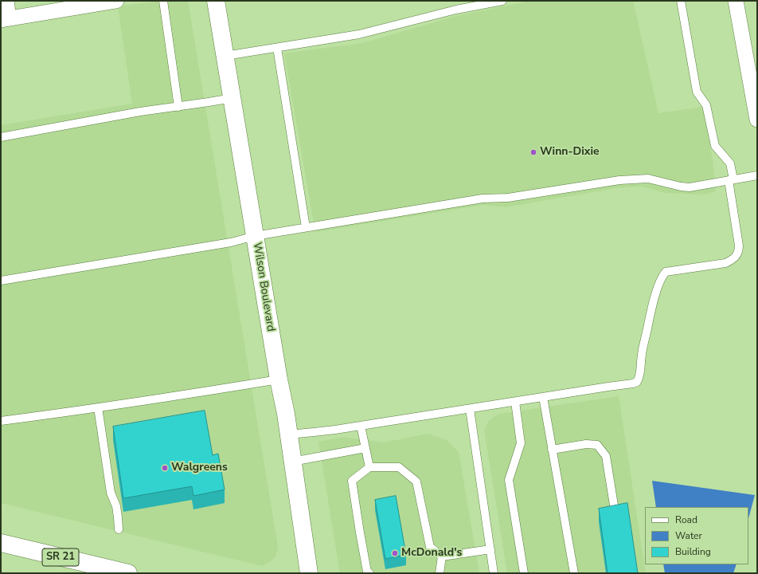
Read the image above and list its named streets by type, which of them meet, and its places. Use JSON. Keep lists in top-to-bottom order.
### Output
{
  "streets": {
    "main road": ["Wilson Boulevard", "SR 21"]
  },
  "places": ["Winn-Dixie", "Walgreens", "McDonald's"],
  "legend": ["Road", "Water", "Building"]
}
